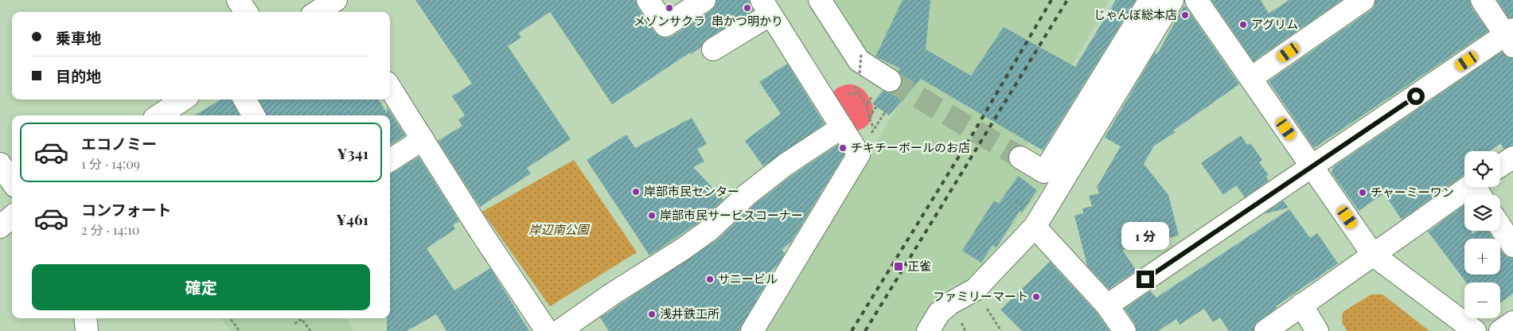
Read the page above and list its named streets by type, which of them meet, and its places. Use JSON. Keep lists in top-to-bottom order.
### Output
{
  "parks": ["岸辺南公園"],
  "places": {
    "other": [
      "メゾンサクラ",
      "串かつ明かり",
      "じゃんぼ総本店",
      "アグリム",
      "チキチーボールのお店",
      "岸部市民センター",
      "チャーミーワン",
      "岸部市民サービスコーナー",
      "サニービル",
      "ファミリーマート",
      "浅井鉄工所"
    ],
    "transit": ["正雀"]
  },
  "page": {
    "banner": ["乗車地", "目的地"],
    "list": [
      {
        "name": "エコノミー",
        "note": "1 分 · 14:09",
        "value": "¥341"
      },
      {
        "name": "コンフォート",
        "note": "2 分 · 14:10",
        "value": "¥461"
      }
    ],
    "map_buttons": ["+", "−"],
    "bubble": "1 分",
    "buttons": "確定"
  }
}
